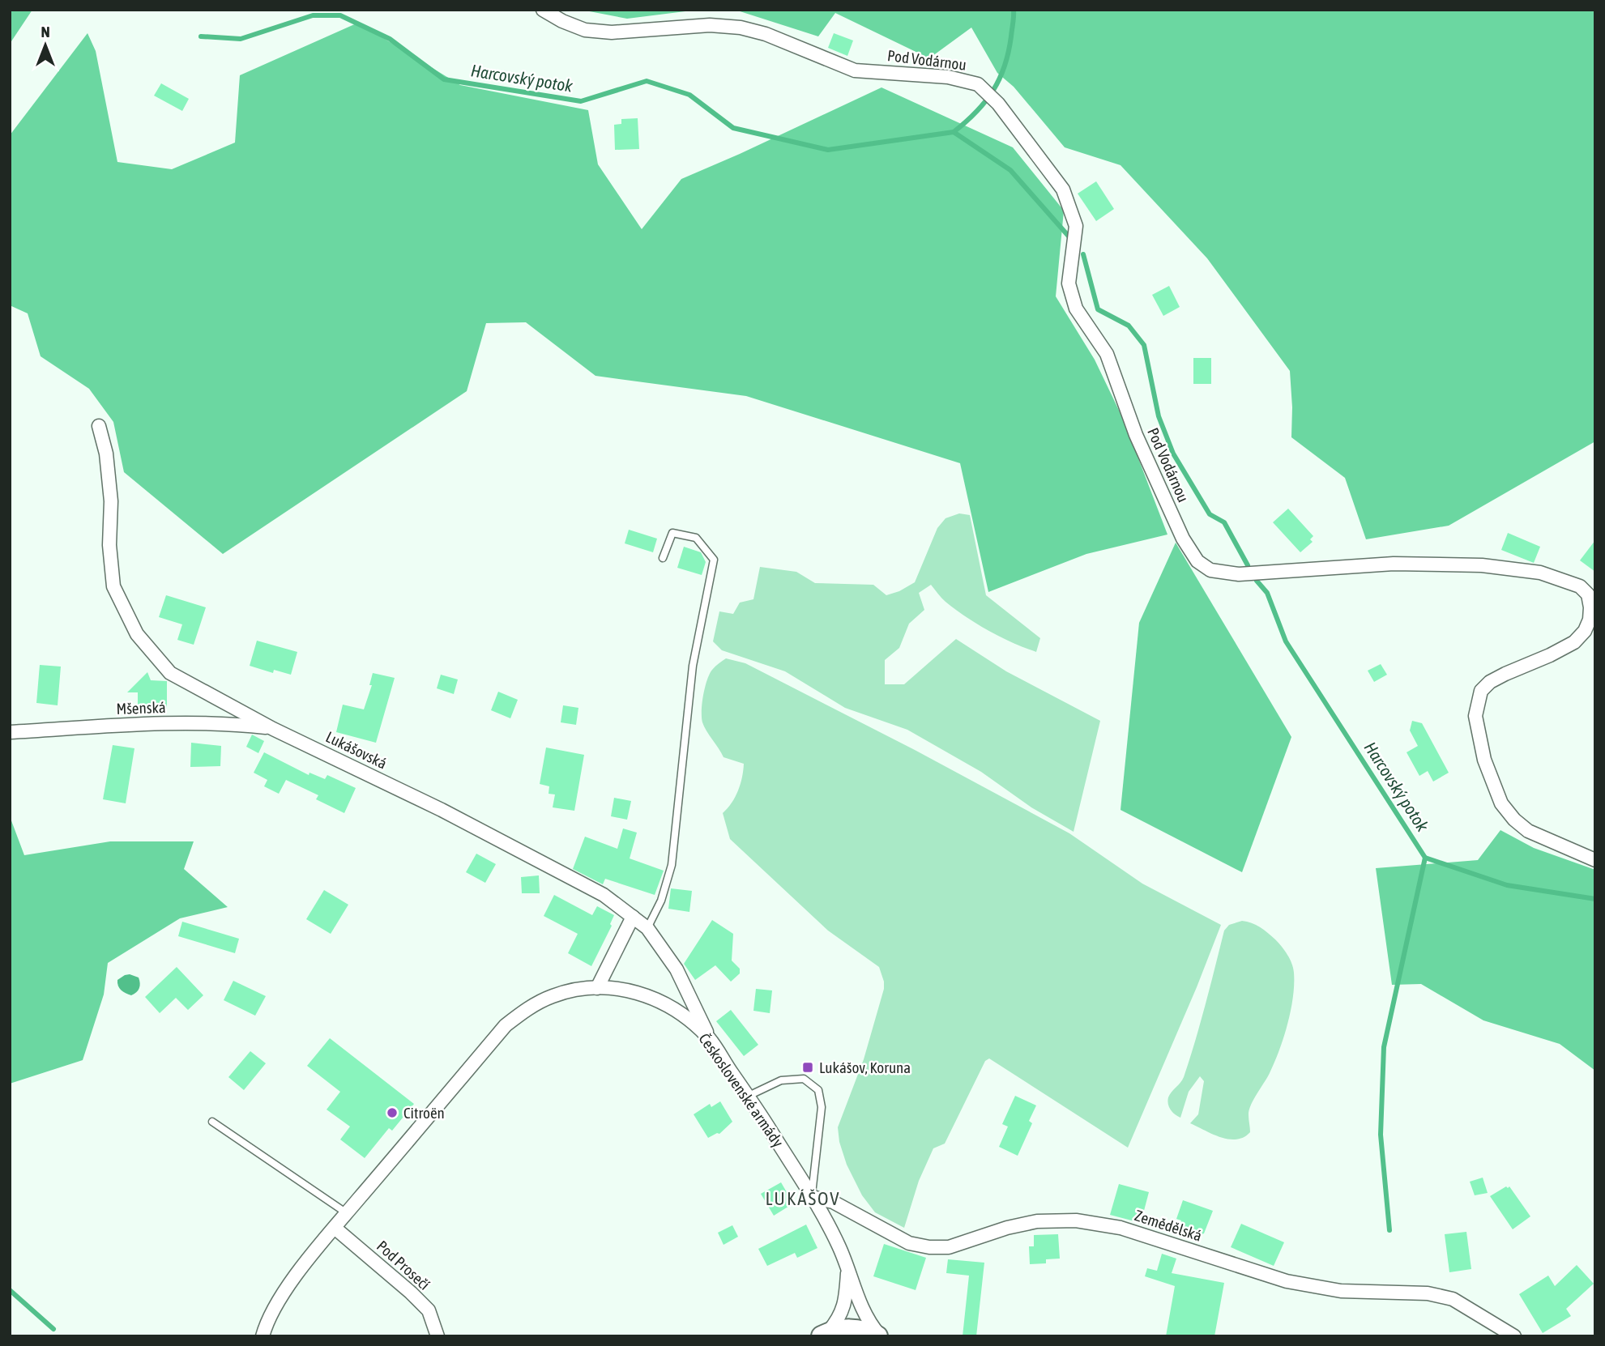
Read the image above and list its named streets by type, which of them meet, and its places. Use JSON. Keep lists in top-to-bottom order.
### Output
{
  "streets": {
    "main road": ["Československé armády"],
    "street": [
      "Pod Vodárnou",
      "Mšenská",
      "Lukášovská",
      "Zemědělská",
      "Pod Prosečí"
    ]
  },
  "crossings": [
    ["Mšenská", "Lukášovská"],
    ["Lukášovská", "Československé armády"],
    ["Československé armády", "Zemědělská"],
    ["Československé armády", "Pod Prosečí"]
  ],
  "districts": ["LUKÁŠOV"],
  "water": ["Harcovský potok"],
  "places": {
    "transit": ["Lukášov, Koruna"],
    "other": ["Citroën"]
  },
  "north": "top"
}
